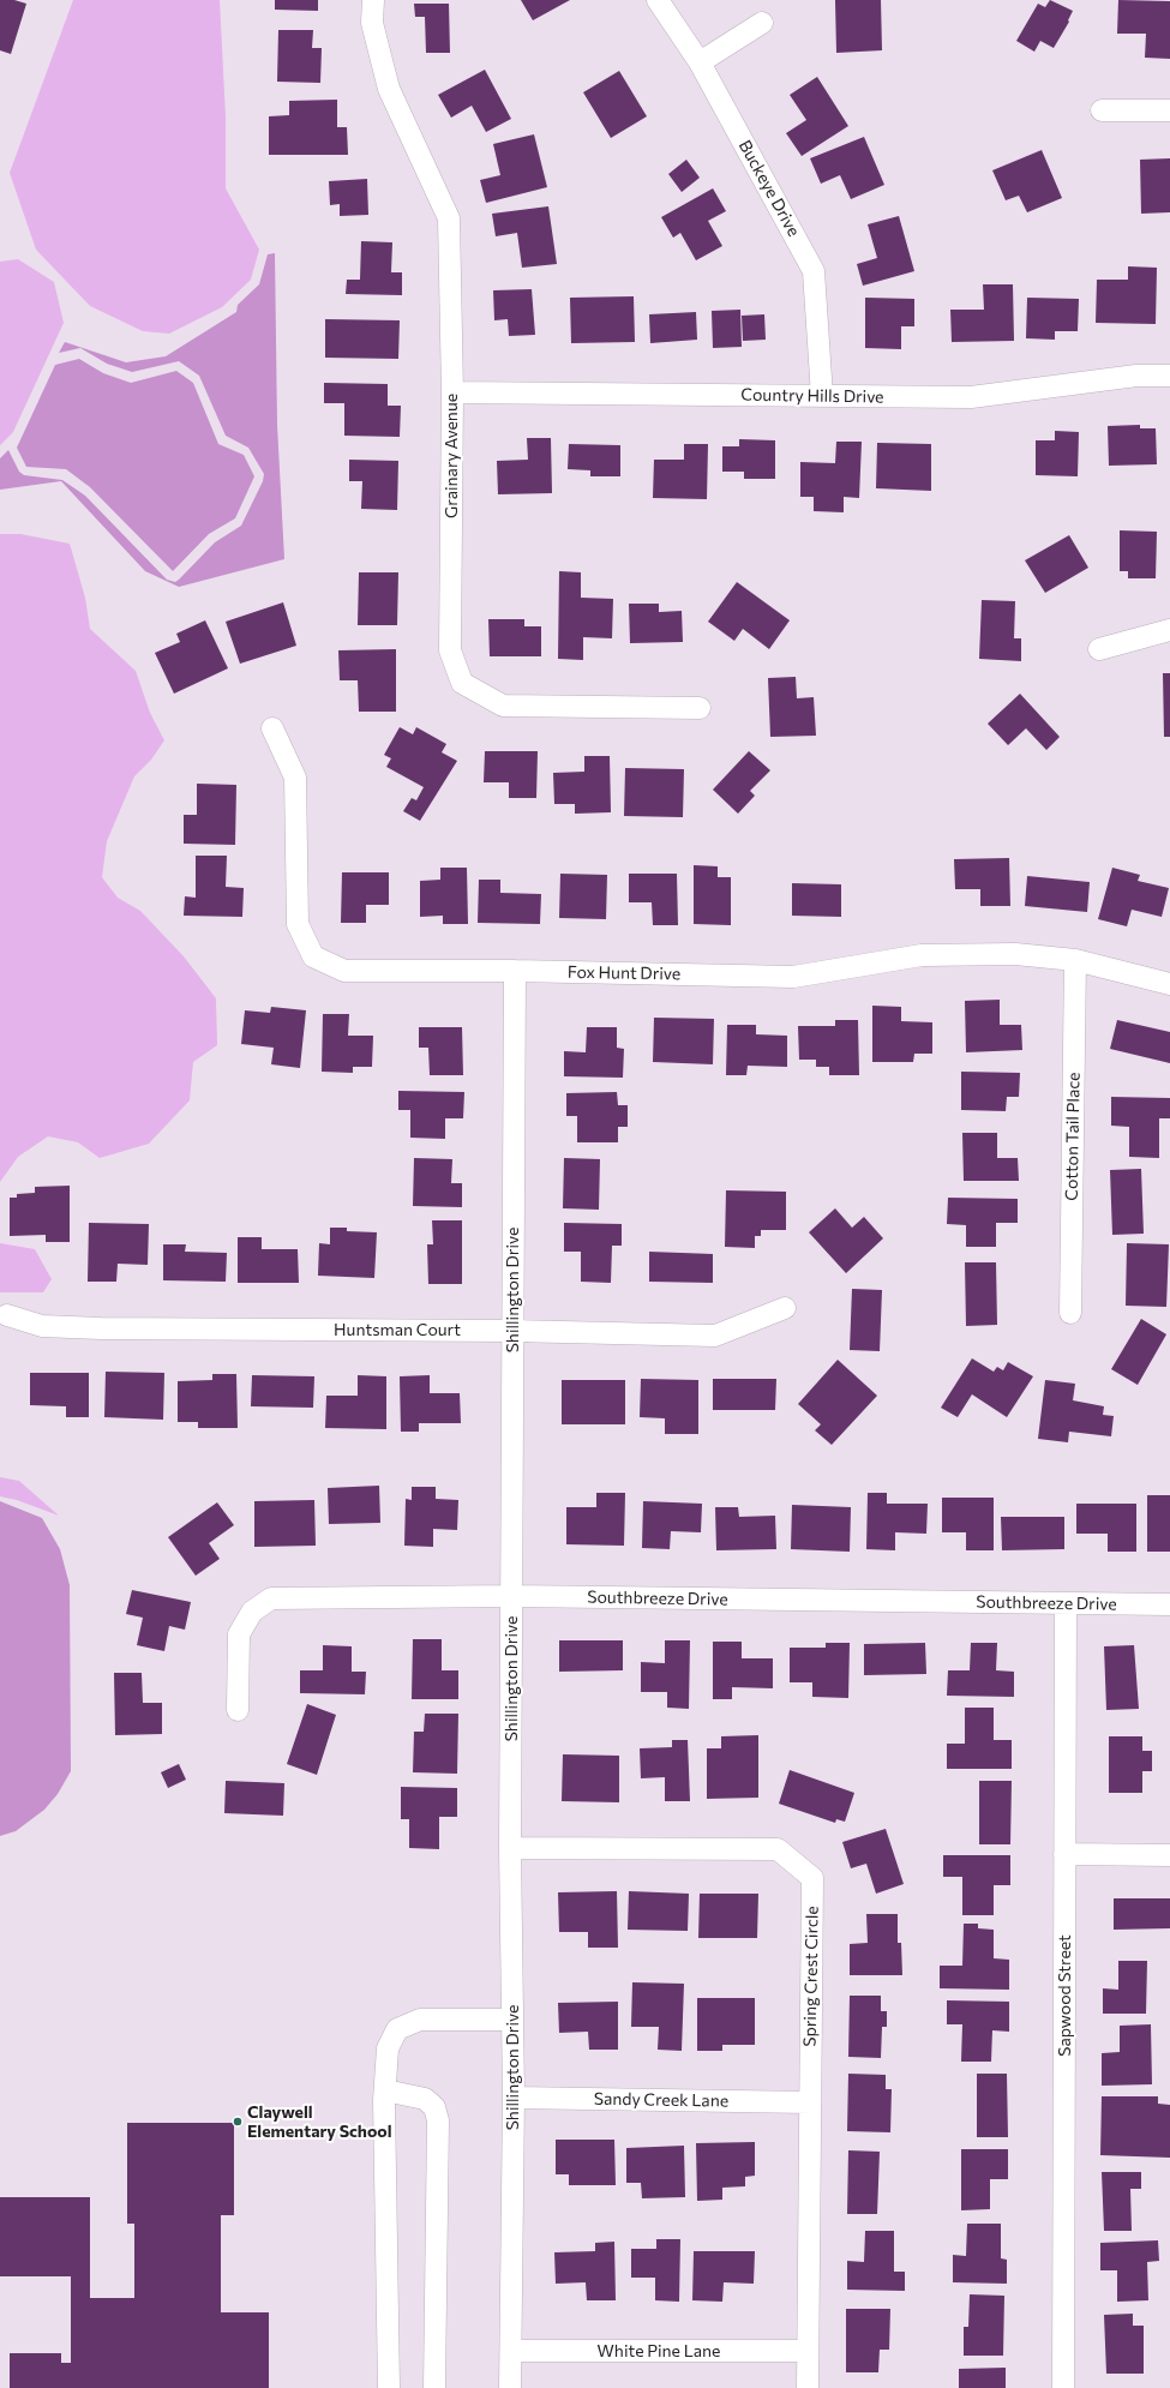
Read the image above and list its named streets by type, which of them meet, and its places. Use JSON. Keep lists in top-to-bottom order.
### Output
{
  "streets": {
    "street": [
      "Buckeye Drive",
      "Country Hills Drive",
      "Grainary Avenue",
      "Fox Hunt Drive",
      "Cotton Tail Place",
      "Shillington Drive",
      "Huntsman Court",
      "Southbreeze Drive",
      "Spring Crest Circle",
      "Sapwood Street",
      "Sandy Creek Lane",
      "White Pine Lane"
    ]
  },
  "crossings": [
    ["Buckeye Drive", "Country Hills Drive"],
    ["Country Hills Drive", "Grainary Avenue"],
    ["Fox Hunt Drive", "Cotton Tail Place"],
    ["Fox Hunt Drive", "Shillington Drive"],
    ["Shillington Drive", "Huntsman Court"],
    ["Shillington Drive", "Southbreeze Drive"],
    ["Shillington Drive", "Spring Crest Circle"],
    ["Shillington Drive", "Sandy Creek Lane"],
    ["Shillington Drive", "White Pine Lane"],
    ["Southbreeze Drive", "Sapwood Street"],
    ["Spring Crest Circle", "Sandy Creek Lane"],
    ["Spring Crest Circle", "White Pine Lane"]
  ],
  "places": ["Claywell Elementary School"]
}
